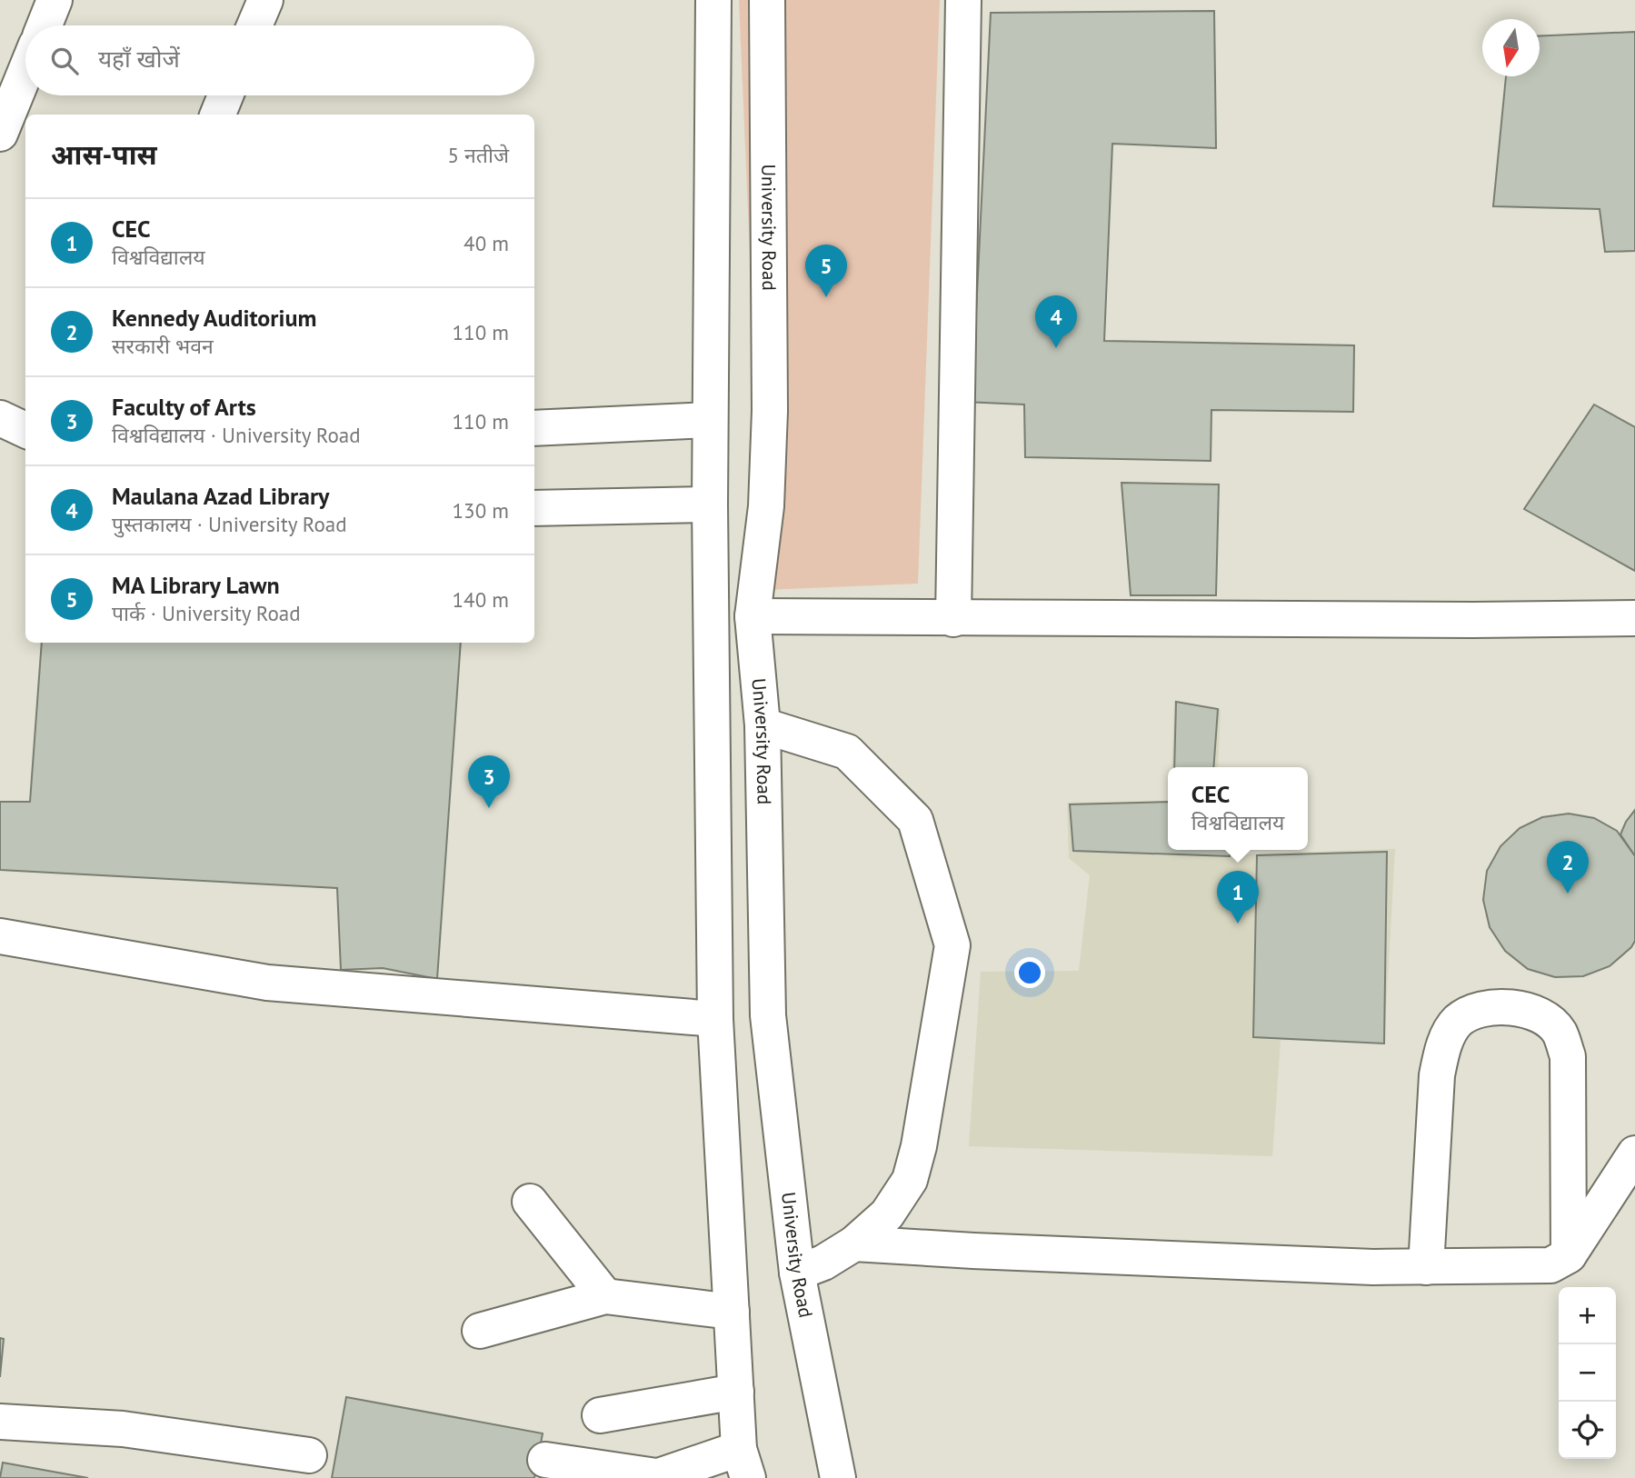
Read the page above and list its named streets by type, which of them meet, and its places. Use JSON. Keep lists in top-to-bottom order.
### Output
{
  "streets": {
    "main road": ["University Road"]
  },
  "north": "bottom",
  "page": {
    "search": "यहाँ खोजें",
    "heading": ["आस-पास", "5 नतीजे"],
    "list": [
      {
        "mark": "1",
        "name": "CEC",
        "note": "विश्वविद्यालय",
        "value": "40 m"
      },
      {
        "mark": "2",
        "name": "Kennedy Auditorium",
        "note": "सरकारी भवन",
        "value": "110 m"
      },
      {
        "mark": "3",
        "name": "Faculty of Arts",
        "note": "विश्वविद्यालय · University Road",
        "value": "110 m"
      },
      {
        "mark": "4",
        "name": "Maulana Azad Library",
        "note": "पुस्तकालय · University Road",
        "value": "130 m"
      },
      {
        "mark": "5",
        "name": "MA Library Lawn",
        "note": "पार्क · University Road",
        "value": "140 m"
      }
    ],
    "pins": [
      "5",
      "4",
      "3",
      "2",
      "1"
    ],
    "popup": ["CEC", "विश्वविद्यालय"],
    "map_buttons": ["+", "−"]
  }
}
